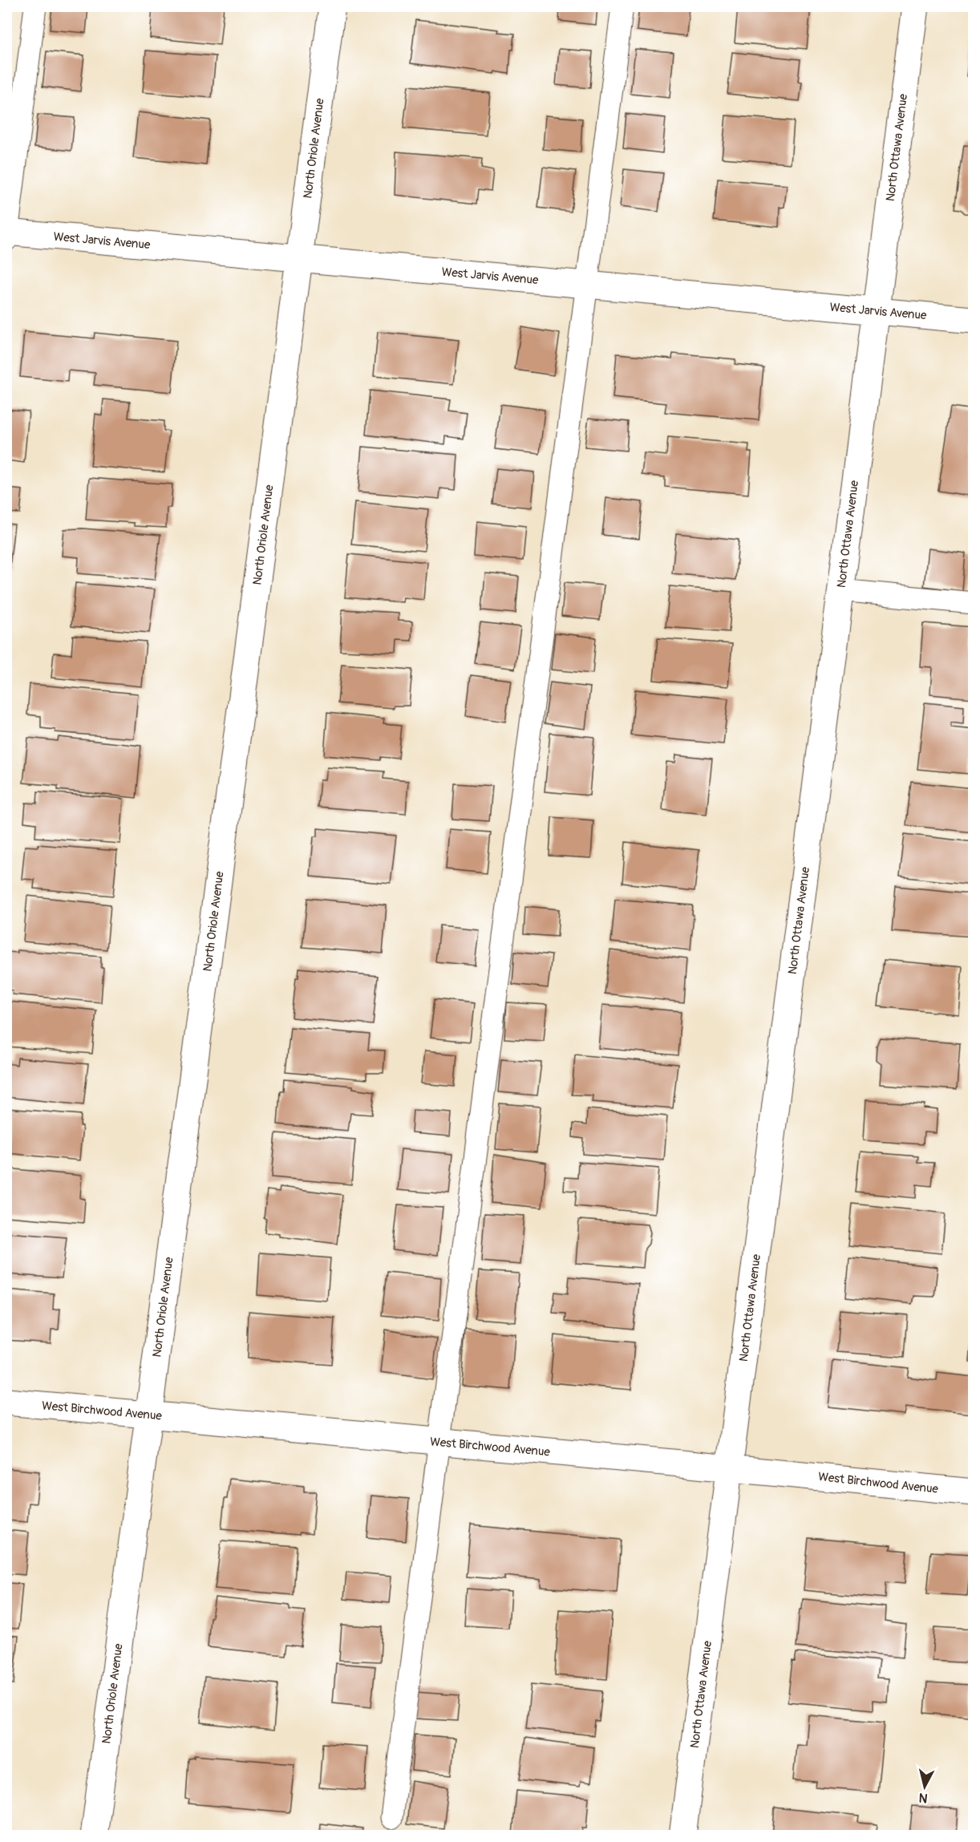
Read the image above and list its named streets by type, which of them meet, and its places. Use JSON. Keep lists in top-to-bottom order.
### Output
{
  "streets": {
    "street": [
      "North Ottawa Avenue",
      "North Oriole Avenue",
      "West Jarvis Avenue",
      "West Birchwood Avenue"
    ]
  },
  "crossings": [
    ["North Ottawa Avenue", "West Jarvis Avenue"],
    ["North Ottawa Avenue", "West Birchwood Avenue"],
    ["North Oriole Avenue", "West Jarvis Avenue"],
    ["North Oriole Avenue", "West Birchwood Avenue"]
  ],
  "north": "bottom"
}
